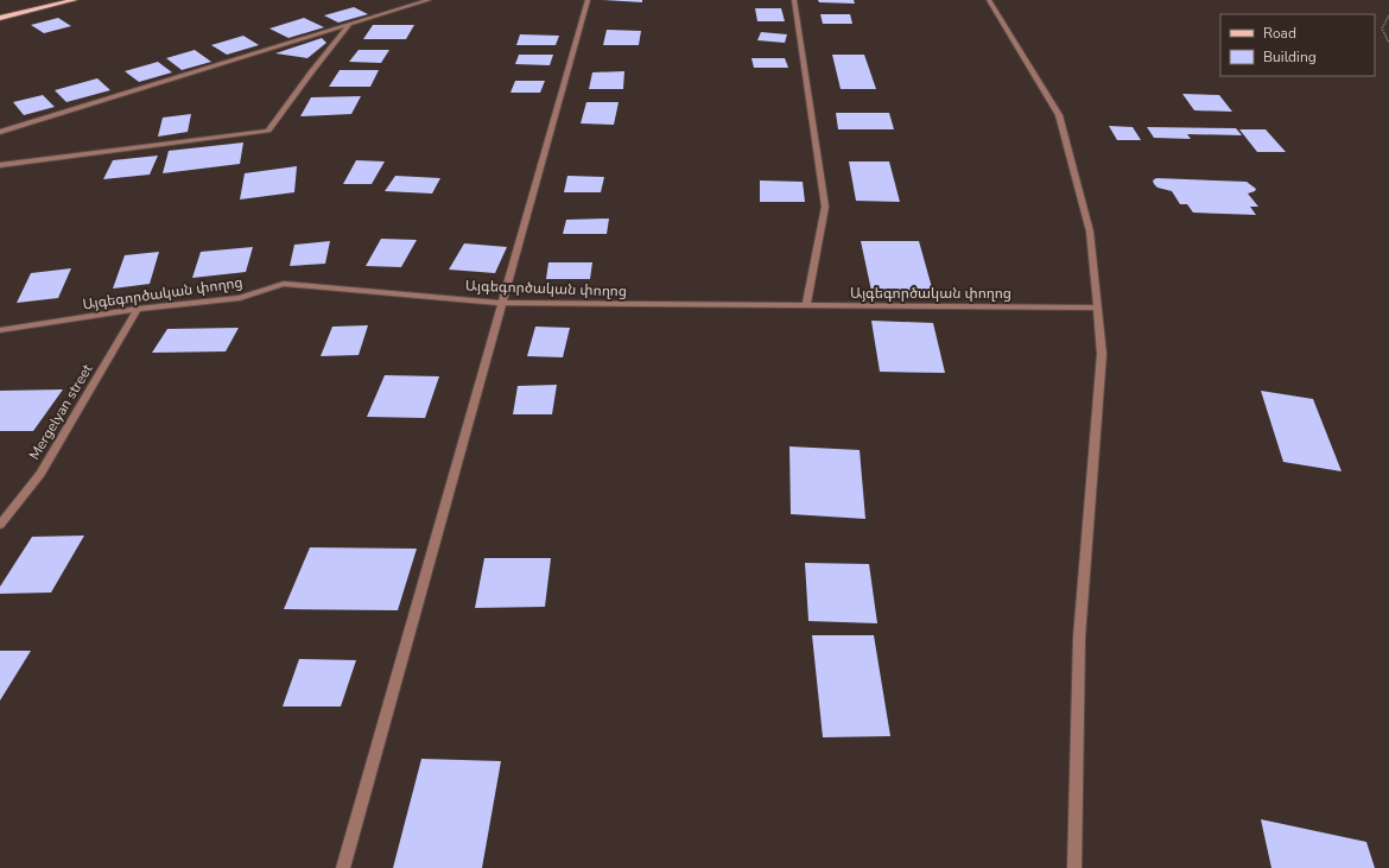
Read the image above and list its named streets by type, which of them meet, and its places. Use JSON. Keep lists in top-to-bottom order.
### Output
{
  "streets": {
    "street": ["Այգեգործական փողոց", "Mergelyan street"]
  },
  "crossings": [
    ["Այգեգործական փողոց", "Mergelyan street"]
  ],
  "legend": ["Road", "Building"]
}
